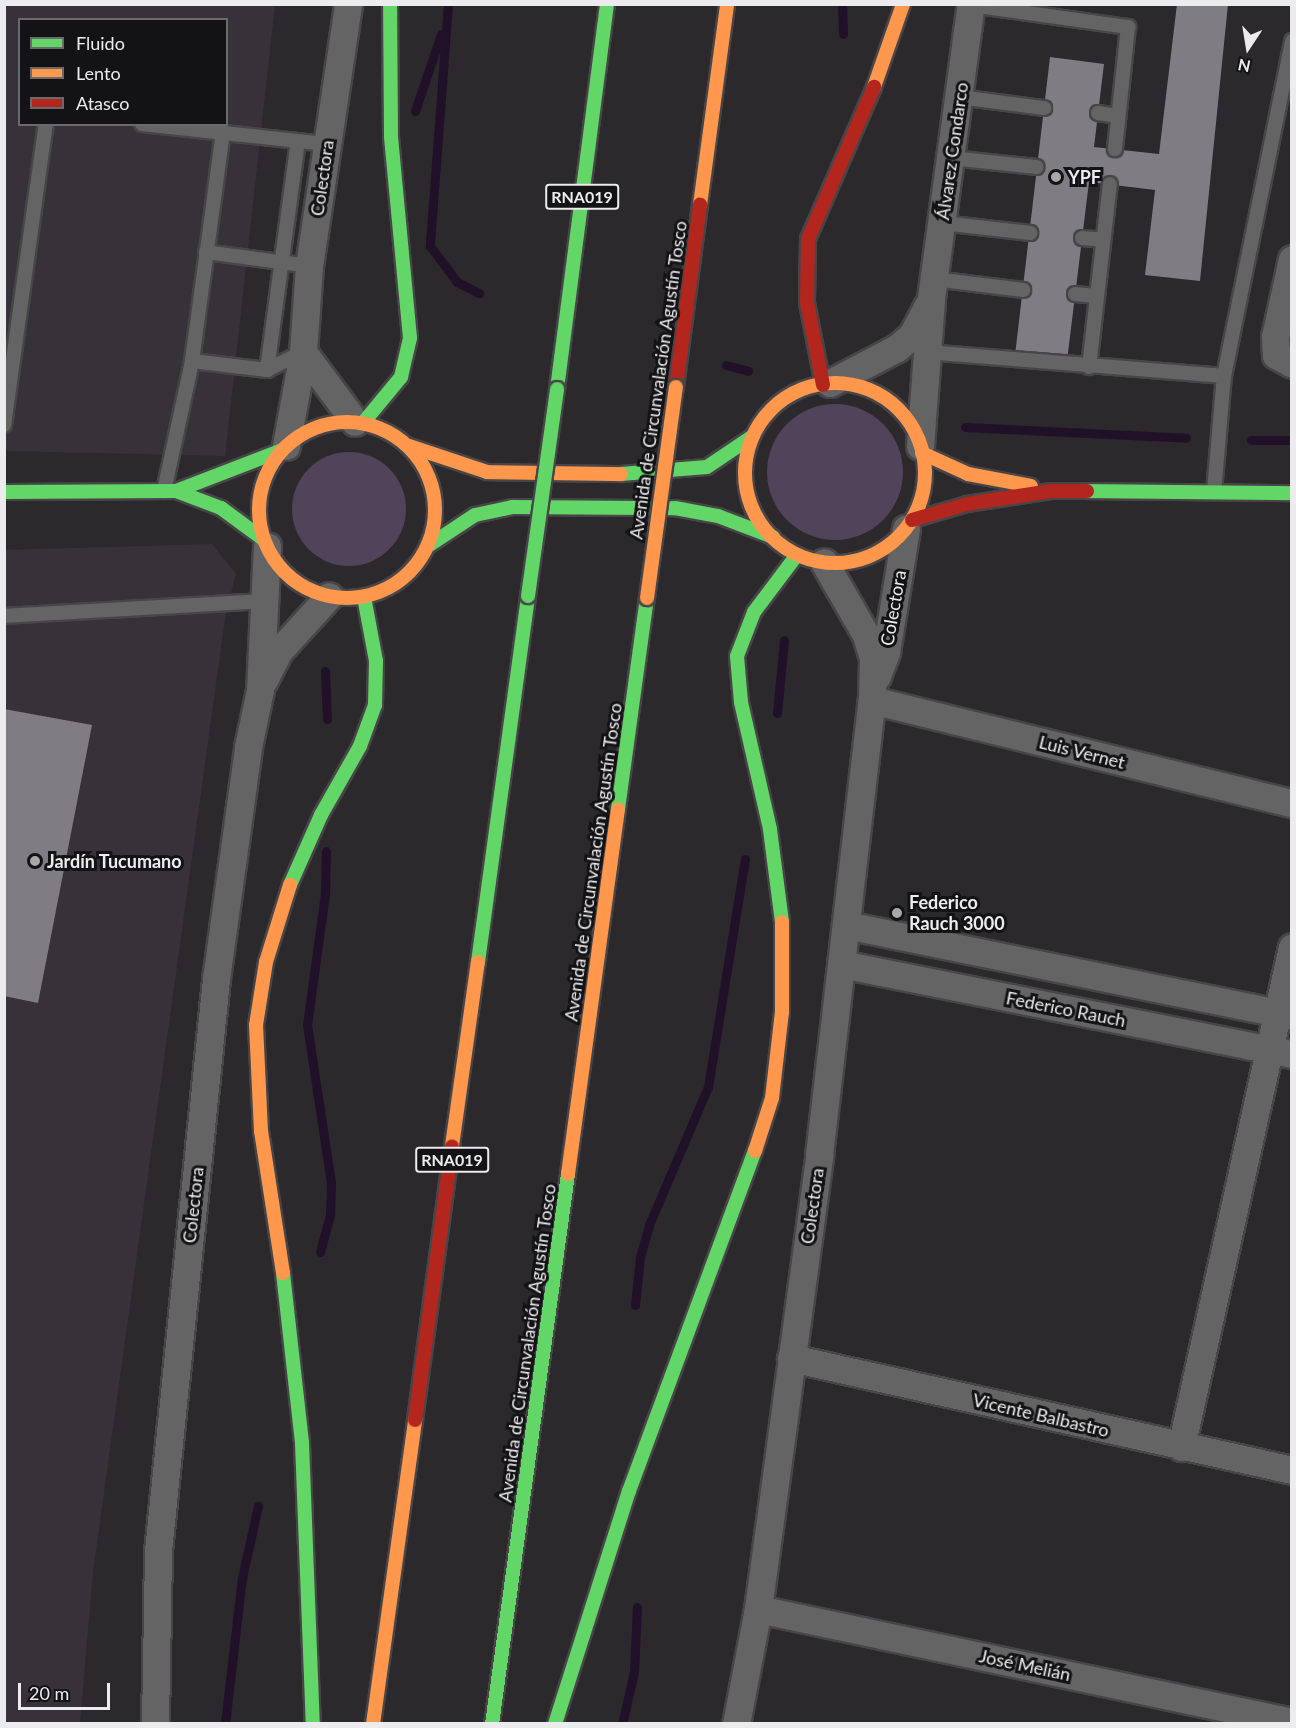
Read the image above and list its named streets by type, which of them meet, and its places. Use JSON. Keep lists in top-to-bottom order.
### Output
{
  "streets": {
    "main road": ["RNA019", "Avenida de Circunvalación Agustín Tosco"],
    "street": [
      "Álvarez Condarco",
      "Colectora",
      "Luis Vernet",
      "Federico Rauch",
      "Vicente Balbastro",
      "José Melián"
    ]
  },
  "crossings": [
    ["Álvarez Condarco", "Colectora"],
    ["Colectora", "Luis Vernet"],
    ["Colectora", "Federico Rauch"],
    ["Colectora", "Vicente Balbastro"],
    ["Colectora", "José Melián"]
  ],
  "places": ["YPF", "Jardín Tucumano", "Federico Rauch 3000"],
  "legend": ["Fluido", "Lento", "Atasco"],
  "scale_bar": "20 m",
  "north": "bottom"
}
